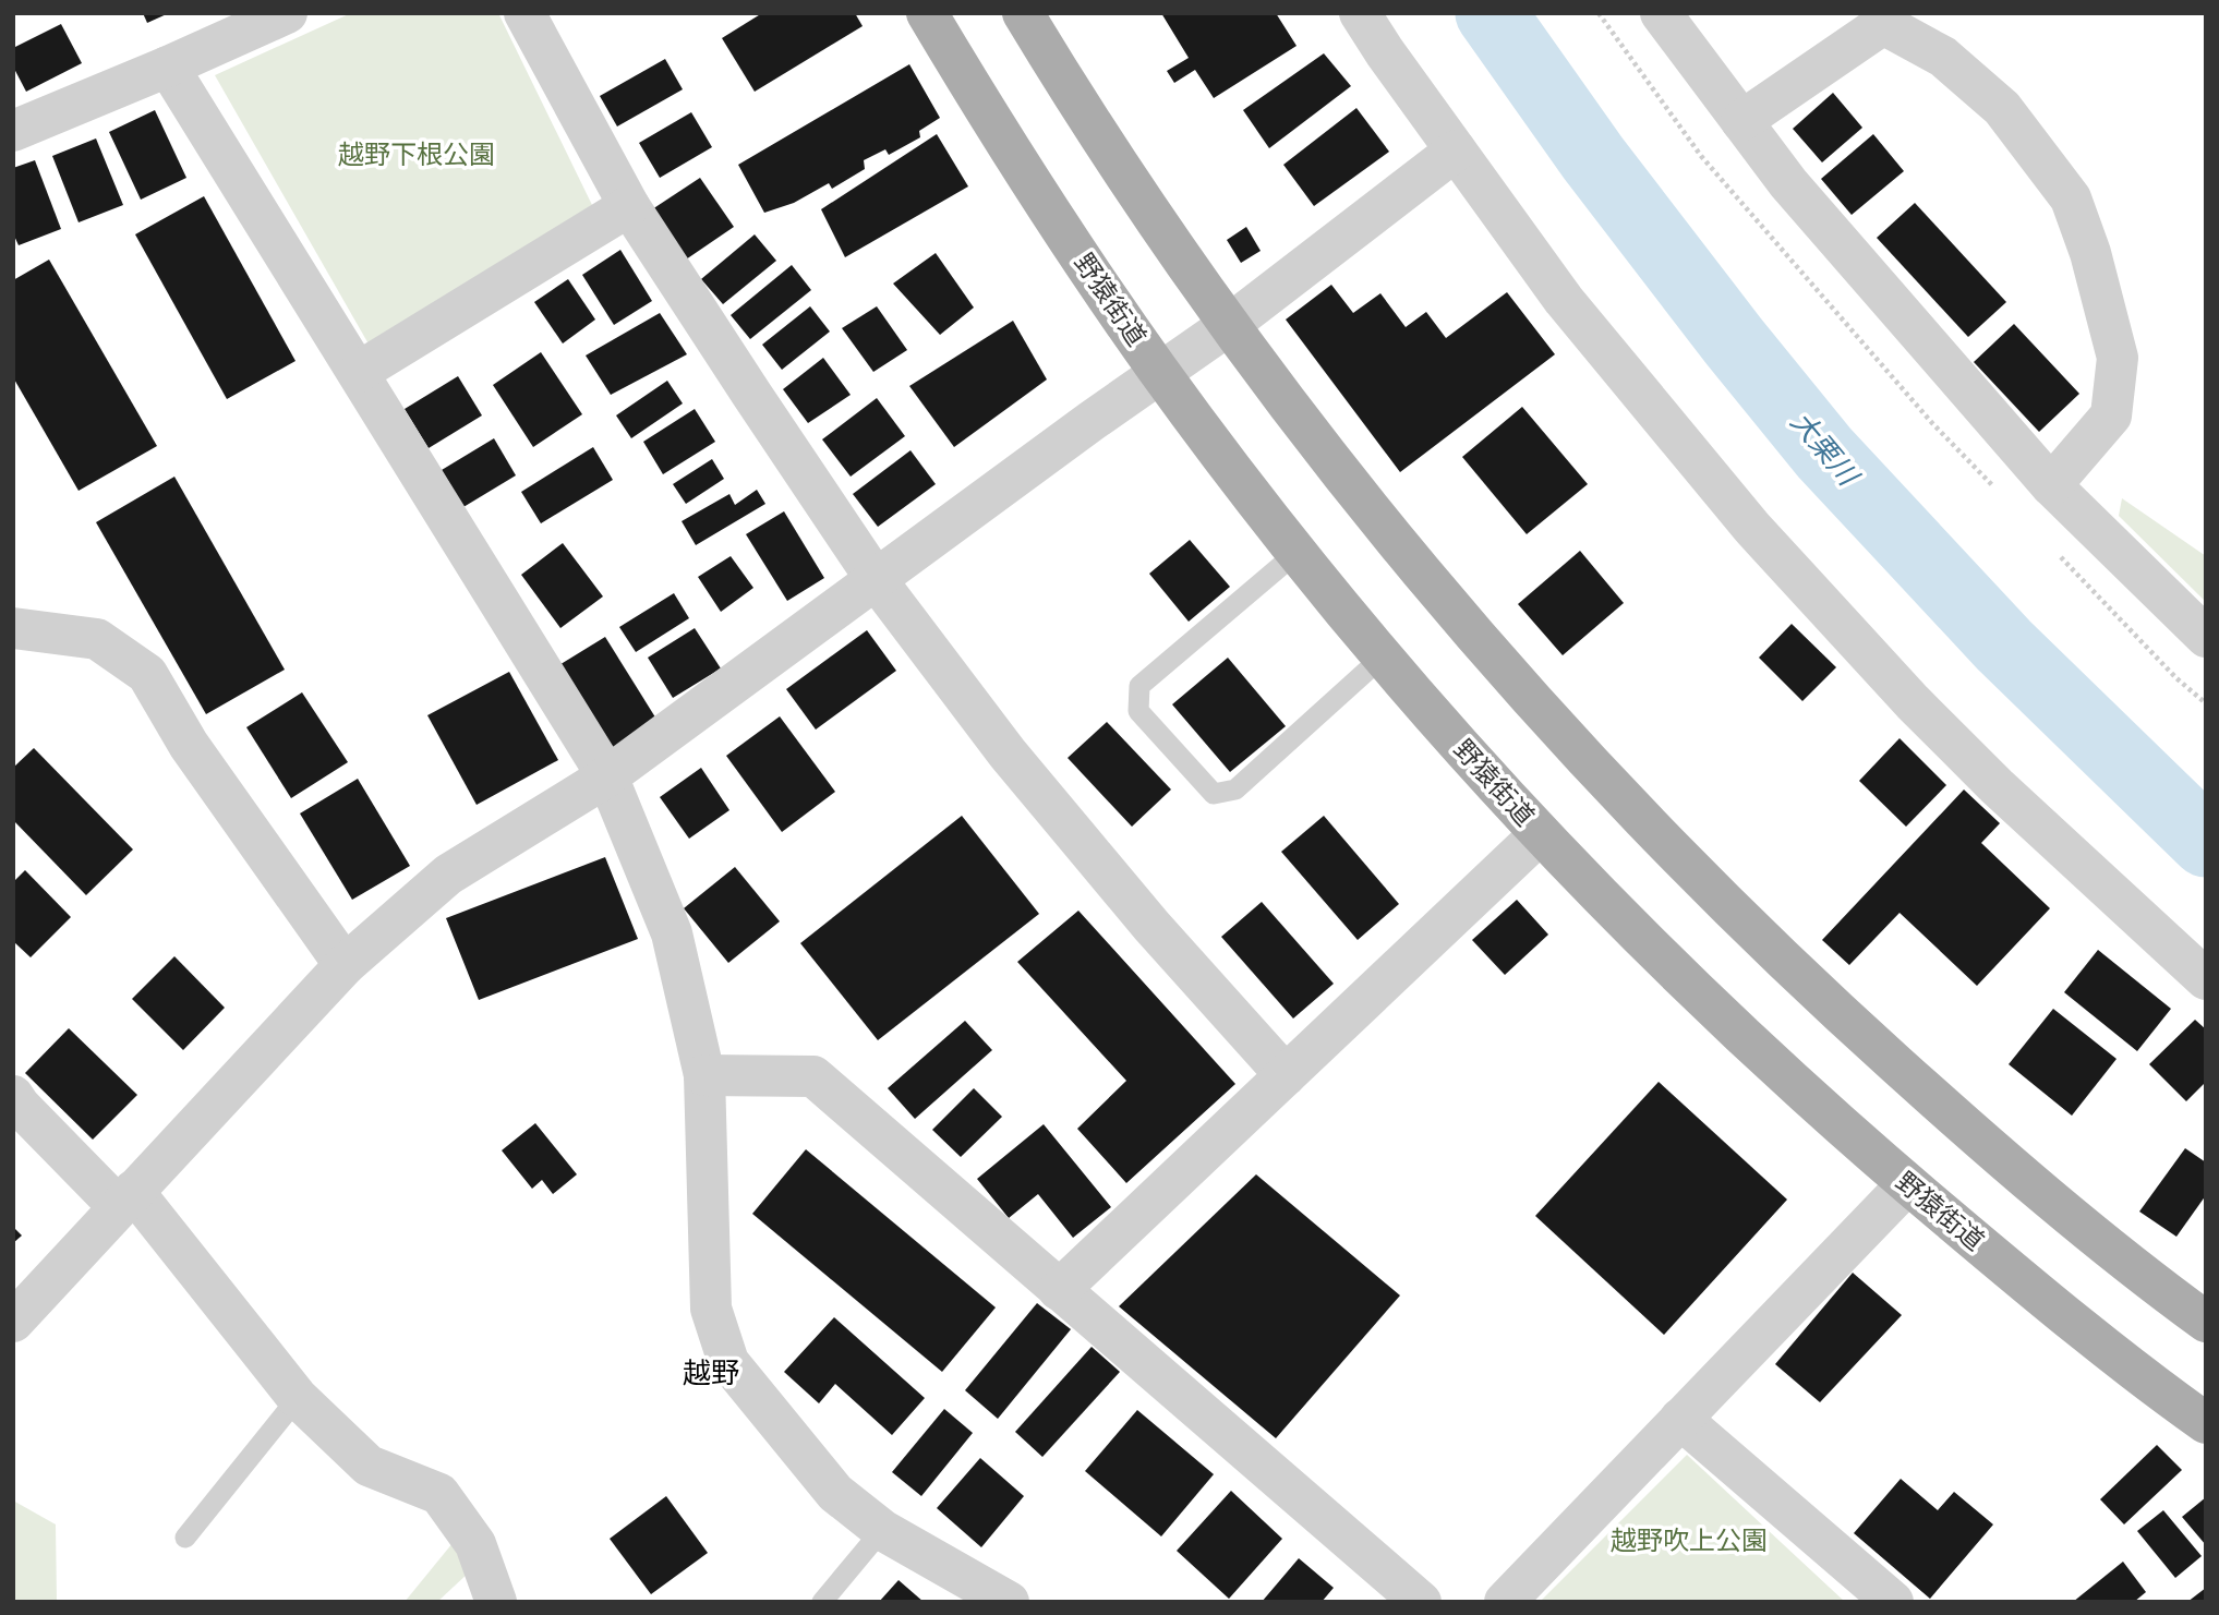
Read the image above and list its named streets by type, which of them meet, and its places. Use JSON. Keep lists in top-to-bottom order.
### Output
{
  "streets": {
    "main road": ["野猿街道"]
  },
  "districts": ["越野"],
  "water": ["大栗川"],
  "parks": ["越野下根公園", "越野吹上公園"]
}
